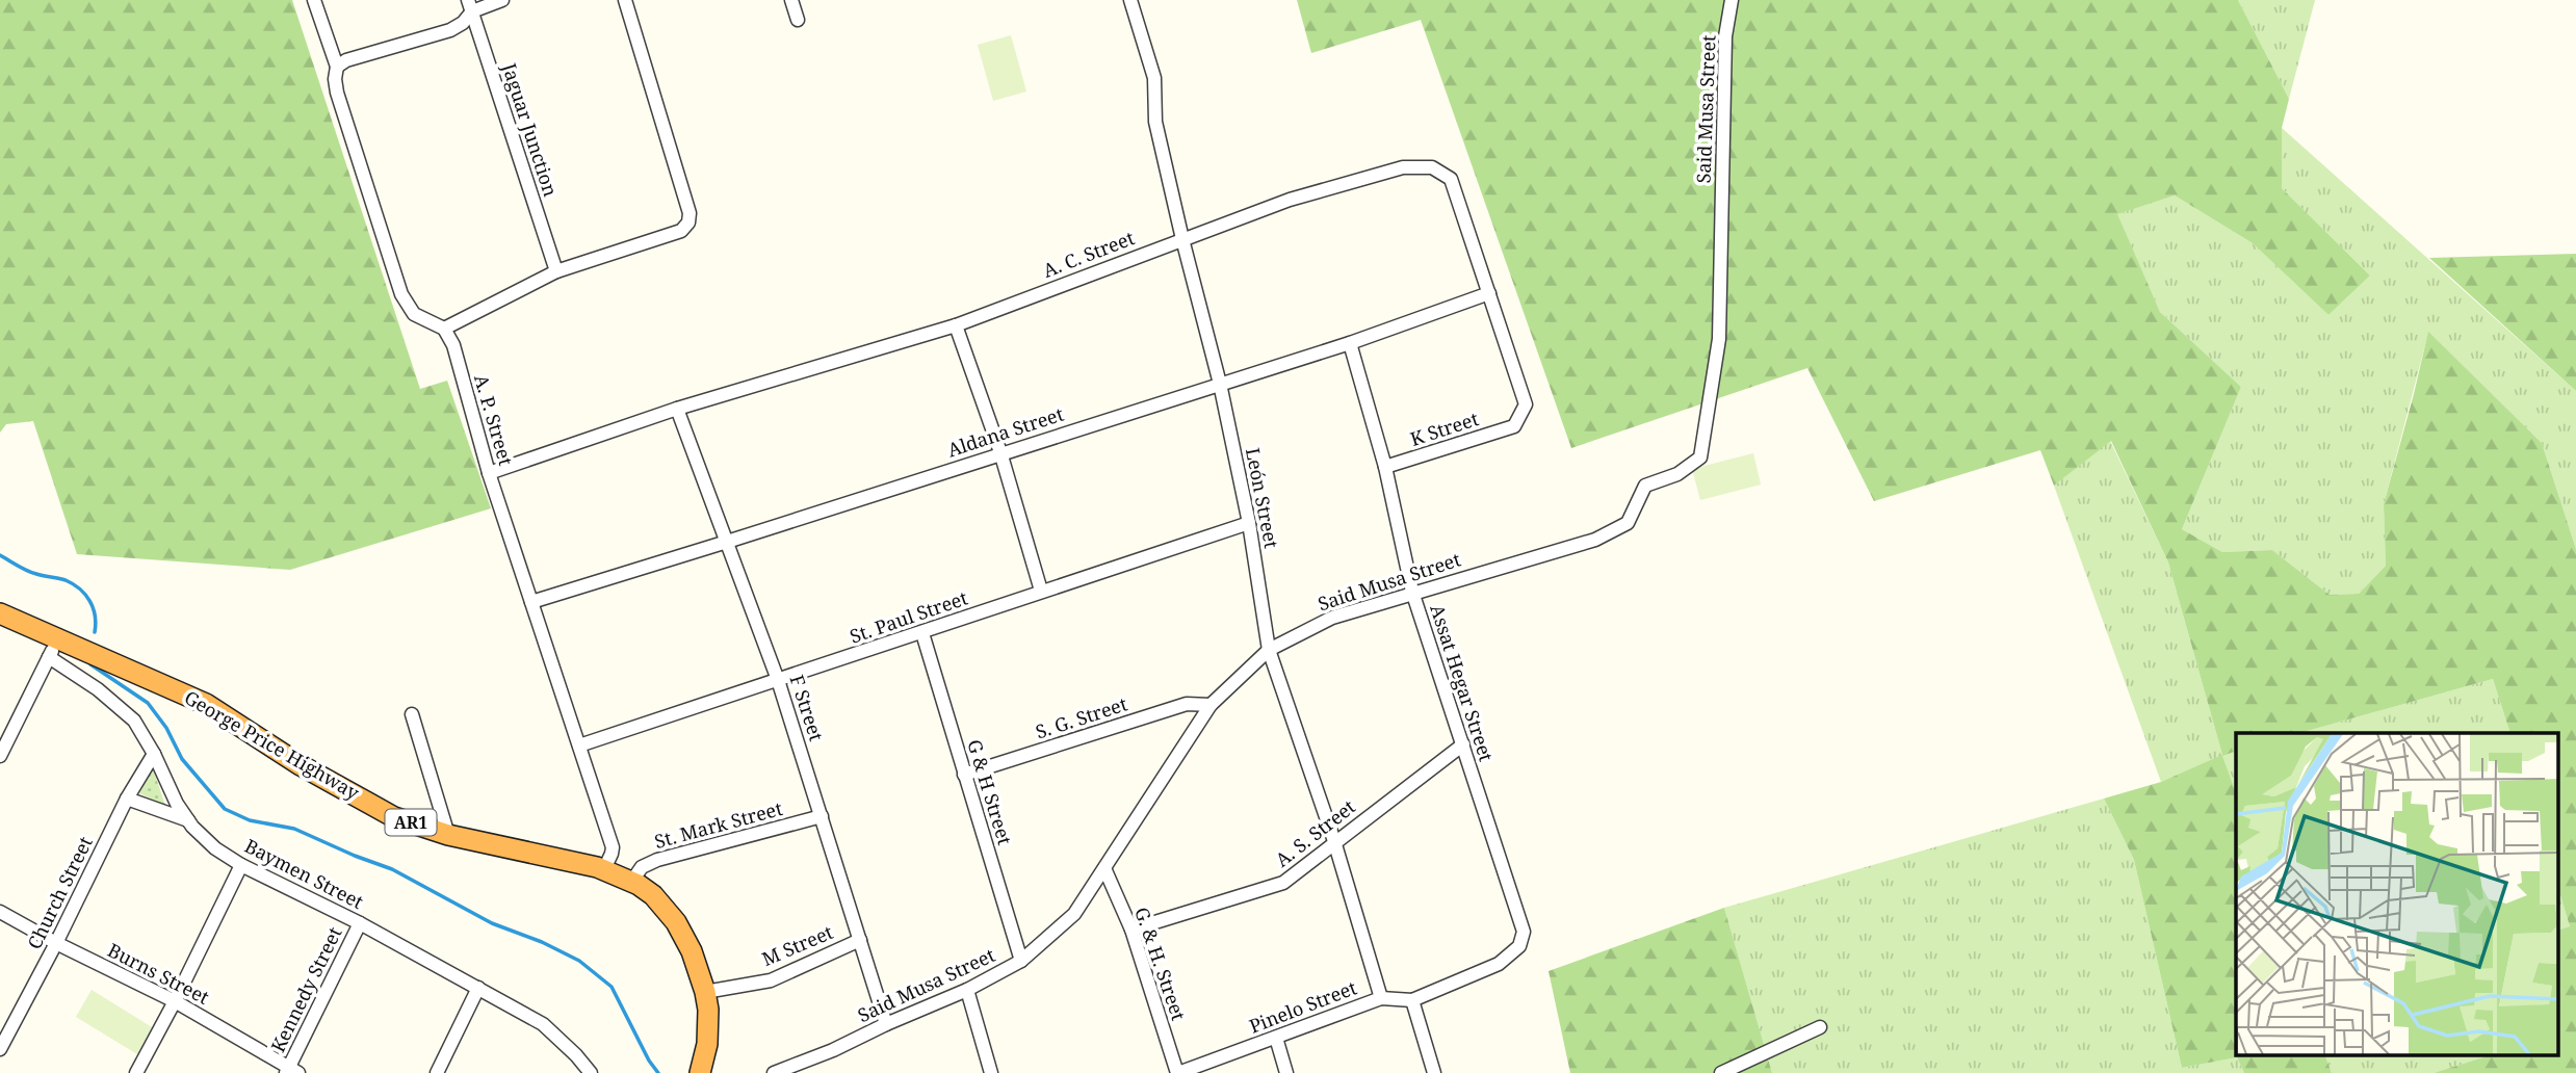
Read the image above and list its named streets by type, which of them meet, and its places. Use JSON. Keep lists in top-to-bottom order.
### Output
{
  "streets": {
    "highway": ["George Price Highway", "AR1"],
    "street": [
      "Said Musa Street",
      "Jaguar Junction",
      "A. C. Street",
      "A. P. Street",
      "K Street",
      "Aldana Street",
      "León Street",
      "St. Paul Street",
      "Assat Hegar Street",
      "F Street",
      "S. G. Street",
      "G & H Street",
      "St. Mark Street",
      "A. S. Street",
      "Baymen Street",
      "Church Street",
      "M Street",
      "G. & H. Street",
      "Burns Street",
      "Kennedy Street",
      "Pinelo Street"
    ]
  },
  "crossings": [
    ["Said Musa Street", "León Street"],
    ["Said Musa Street", "Assat Hegar Street"],
    ["Said Musa Street", "F Street"],
    ["Said Musa Street", "S. G. Street"],
    ["Said Musa Street", "G & H Street"],
    ["Said Musa Street", "G. & H. Street"],
    ["A. C. Street", "A. P. Street"],
    ["A. C. Street", "K Street"],
    ["A. C. Street", "Aldana Street"],
    ["A. C. Street", "León Street"],
    ["A. C. Street", "F Street"],
    ["A. P. Street", "Aldana Street"],
    ["A. P. Street", "St. Paul Street"],
    ["A. P. Street", "George Price Highway"],
    ["K Street", "Assat Hegar Street"],
    ["Aldana Street", "León Street"],
    ["Aldana Street", "Assat Hegar Street"],
    ["Aldana Street", "F Street"],
    ["León Street", "St. Paul Street"],
    ["León Street", "A. S. Street"],
    ["León Street", "Pinelo Street"],
    ["St. Paul Street", "F Street"],
    ["St. Paul Street", "G & H Street"],
    ["Assat Hegar Street", "A. S. Street"],
    ["Assat Hegar Street", "Pinelo Street"],
    ["F Street", "St. Mark Street"],
    ["F Street", "M Street"],
    ["S. G. Street", "G & H Street"],
    ["George Price Highway", "St. Mark Street"],
    ["George Price Highway", "M Street"],
    ["A. S. Street", "G. & H. Street"],
    ["Baymen Street", "Church Street"],
    ["Baymen Street", "Kennedy Street"],
    ["Church Street", "Burns Street"],
    ["G. & H. Street", "Pinelo Street"],
    ["Burns Street", "Kennedy Street"]
  ]
}
